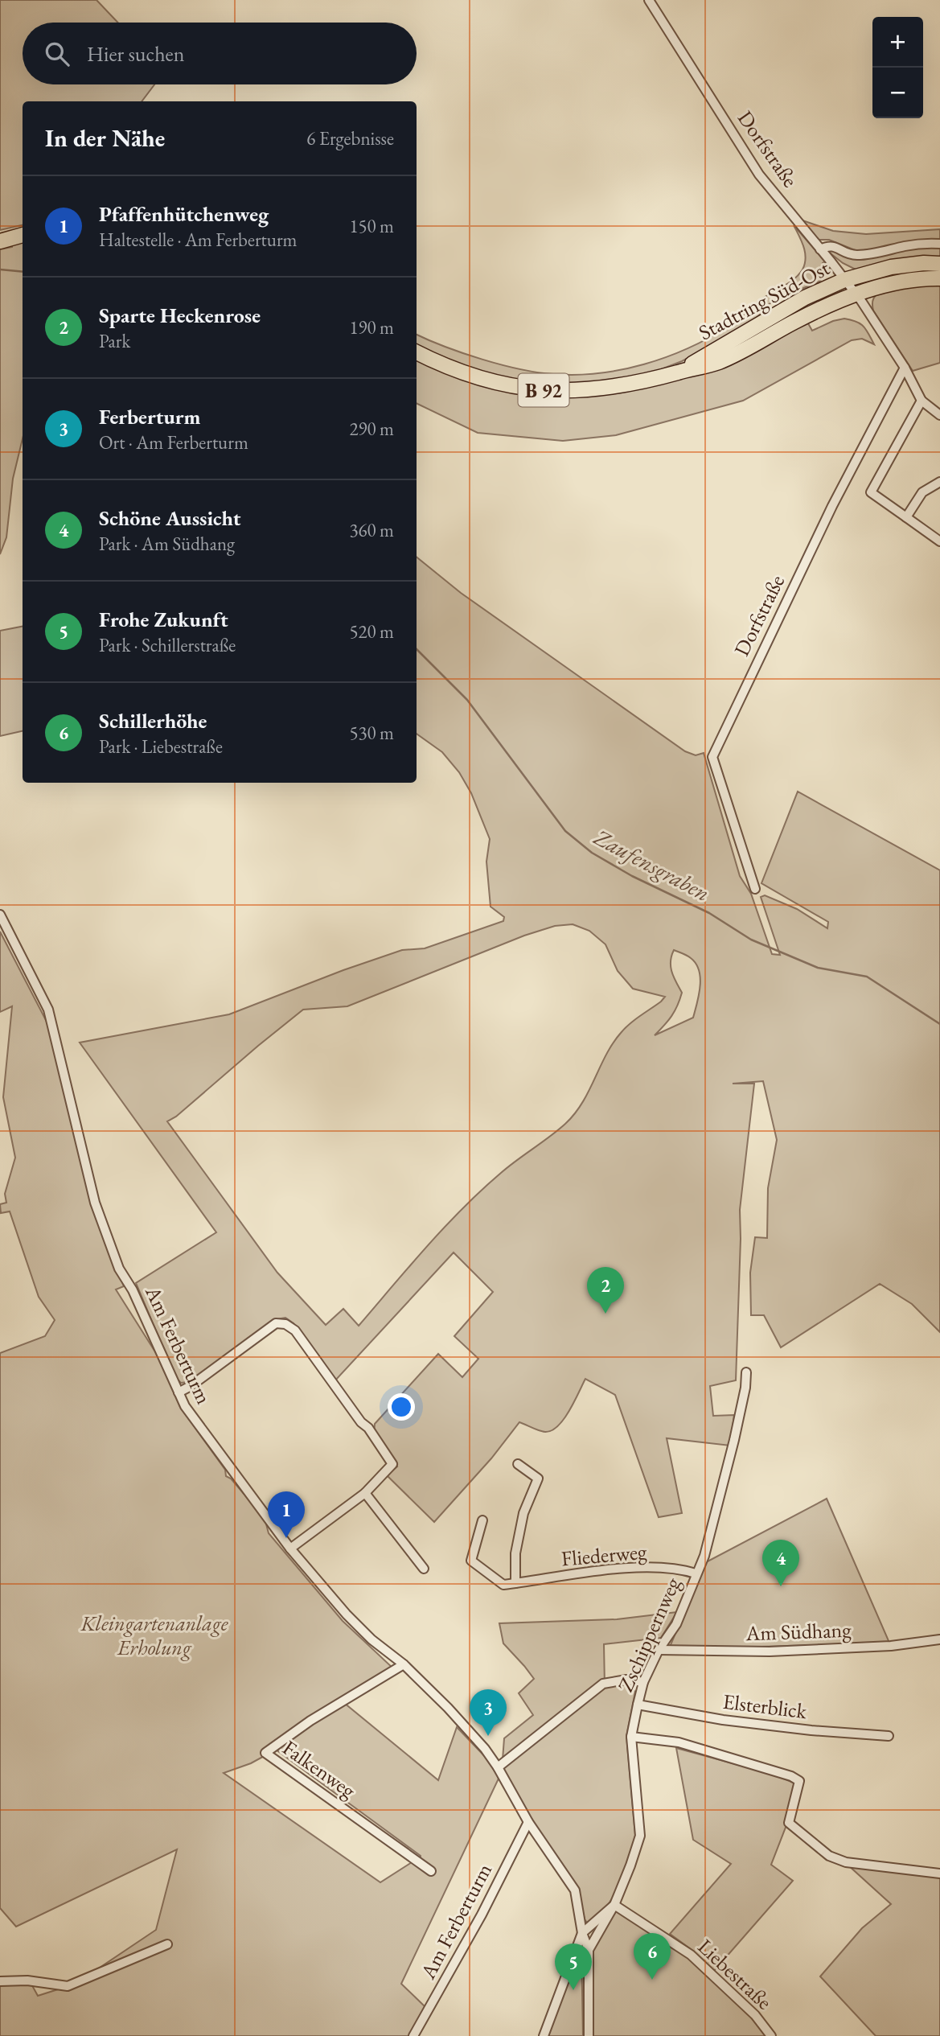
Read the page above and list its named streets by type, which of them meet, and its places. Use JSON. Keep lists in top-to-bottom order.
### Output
{
  "streets": {
    "main road": ["Stadtring Süd-Ost", "B 92"],
    "street": [
      "Dorfstraße",
      "Am Ferberturm",
      "Fliederweg",
      "Am Südhang",
      "Zschippernweg",
      "Elsterblick",
      "Falkenweg",
      "Liebestraße"
    ]
  },
  "crossings": [
    ["Dorfstraße", "Stadtring Süd-Ost"],
    ["Am Ferberturm", "Zschippernweg"],
    ["Am Ferberturm", "Falkenweg"],
    ["Fliederweg", "Zschippernweg"],
    ["Am Südhang", "Zschippernweg"],
    ["Zschippernweg", "Elsterblick"],
    ["Zschippernweg", "Liebestraße"]
  ],
  "water": ["Zaufensgraben"],
  "parks": ["Kleingartenanlage Erholung"],
  "page": {
    "map_buttons": ["+", "−"],
    "search": "Hier suchen",
    "heading": ["In der Nähe", "6 Ergebnisse"],
    "list": [
      {
        "mark": "1",
        "name": "Pfaffenhütchenweg",
        "note": "Haltestelle · Am Ferberturm",
        "value": "150 m"
      },
      {
        "mark": "2",
        "name": "Sparte Heckenrose",
        "note": "Park",
        "value": "190 m"
      },
      {
        "mark": "3",
        "name": "Ferberturm",
        "note": "Ort · Am Ferberturm",
        "value": "290 m"
      },
      {
        "mark": "4",
        "name": "Schöne Aussicht",
        "note": "Park · Am Südhang",
        "value": "360 m"
      },
      {
        "mark": "5",
        "name": "Frohe Zukunft",
        "note": "Park · Schillerstraße",
        "value": "520 m"
      },
      {
        "mark": "6",
        "name": "Schillerhöhe",
        "note": "Park · Liebestraße",
        "value": "530 m"
      }
    ],
    "pins": [
      "2",
      "1",
      "4",
      "3",
      "6",
      "5"
    ]
  }
}
